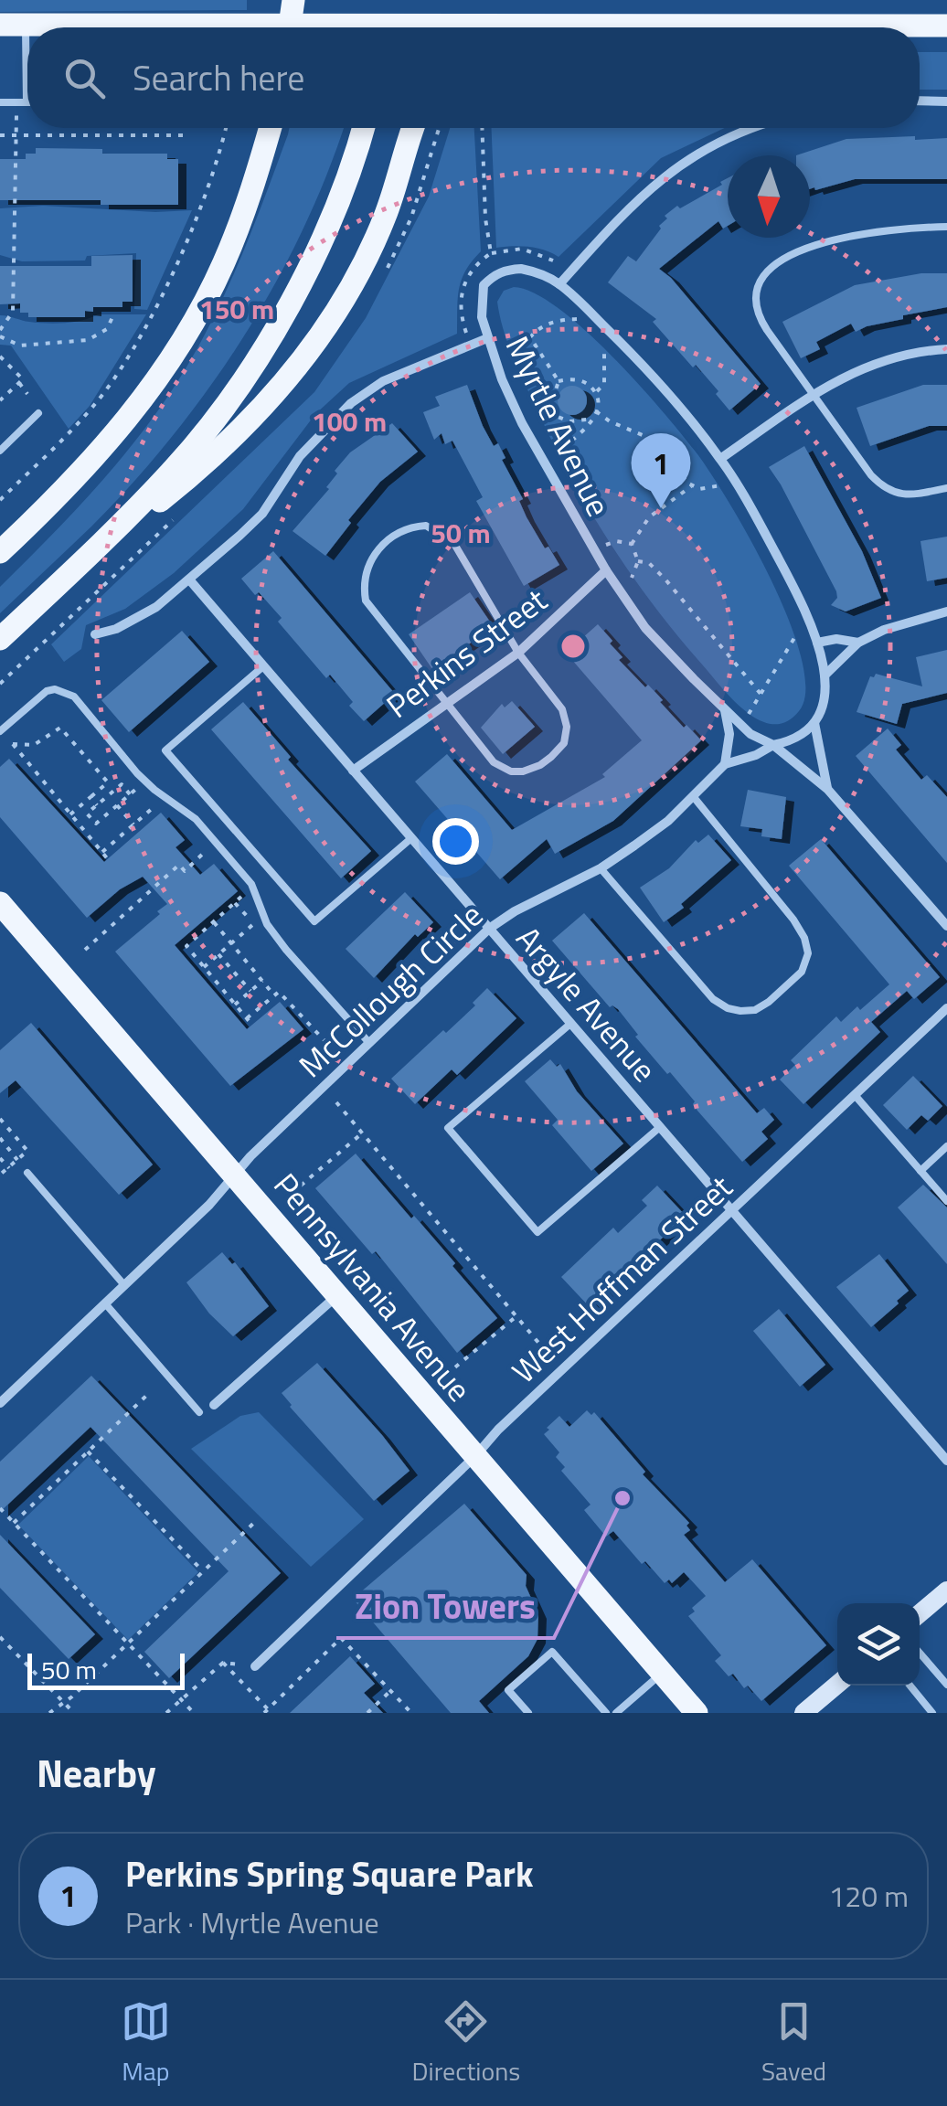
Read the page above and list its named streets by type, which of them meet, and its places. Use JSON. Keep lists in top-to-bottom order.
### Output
{
  "streets": {
    "main road": ["Pennsylvania Avenue"],
    "street": [
      "Myrtle Avenue",
      "Perkins Street",
      "McCollough Circle",
      "Argyle Avenue",
      "West Hoffman Street"
    ]
  },
  "crossings": [
    ["Myrtle Avenue", "Perkins Street"],
    ["Myrtle Avenue", "McCollough Circle"],
    ["Perkins Street", "Argyle Avenue"],
    ["McCollough Circle", "Argyle Avenue"],
    ["McCollough Circle", "Pennsylvania Avenue"],
    ["Argyle Avenue", "West Hoffman Street"],
    ["West Hoffman Street", "Pennsylvania Avenue"]
  ],
  "places": ["Zion Towers"],
  "scale_bar": "50 m",
  "north": "bottom",
  "page": {
    "search": "Search here",
    "pins": "1",
    "scale": "50 m",
    "heading": "Nearby",
    "list": [
      {
        "mark": "1",
        "name": "Perkins Spring Square Park",
        "note": "Park · Myrtle Avenue",
        "value": "120 m"
      }
    ],
    "nav": ["Map", "Directions", "Saved"]
  },
  "rings": ["150 m", "100 m", "50 m"]
}
